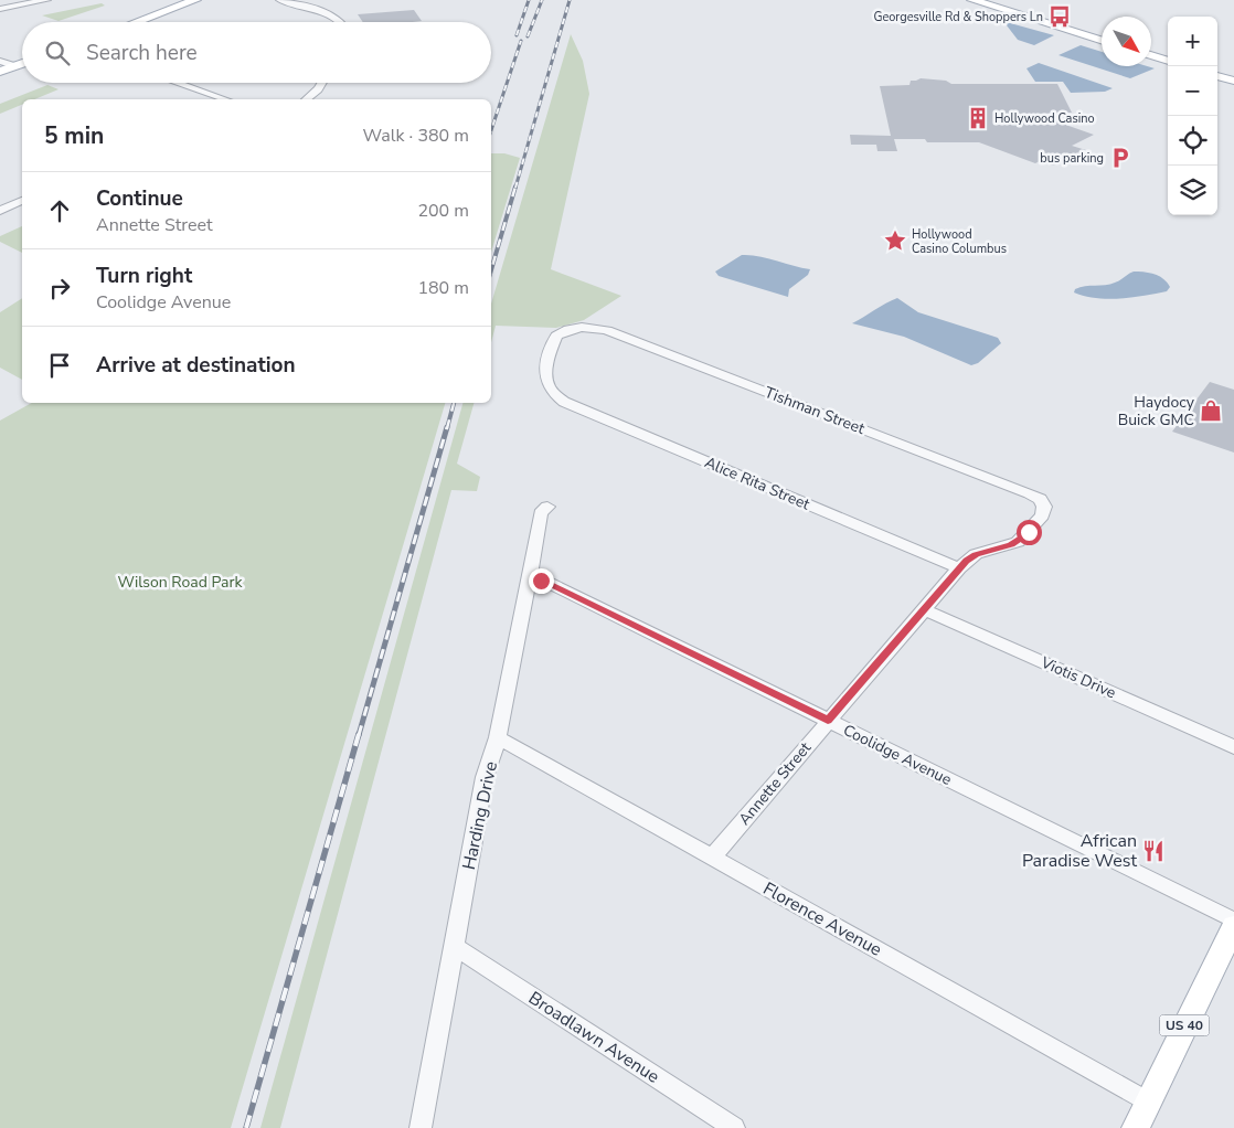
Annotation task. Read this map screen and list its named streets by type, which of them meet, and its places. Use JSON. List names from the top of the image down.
{
  "streets": {
    "main road": ["US 40"],
    "street": [
      "Tishman Street",
      "Alice Rita Street",
      "Viotis Drive",
      "Coolidge Avenue",
      "Annette Street",
      "Harding Drive",
      "Florence Avenue",
      "Broadlawn Avenue"
    ]
  },
  "crossings": [
    ["Tishman Street", "Alice Rita Street"],
    ["Tishman Street", "Annette Street"],
    ["Alice Rita Street", "Annette Street"],
    ["Viotis Drive", "Annette Street"],
    ["Coolidge Avenue", "Annette Street"],
    ["Coolidge Avenue", "Harding Drive"],
    ["Annette Street", "Florence Avenue"],
    ["Harding Drive", "Florence Avenue"],
    ["Harding Drive", "Broadlawn Avenue"],
    ["Florence Avenue", "US 40"]
  ],
  "parks": ["Wilson Road Park"],
  "places": {
    "bus stop": ["Georgesville Rd & Shoppers Ln"],
    "building": ["Hollywood Casino"],
    "parking": ["bus parking"],
    "place": ["Hollywood Casino Columbus"],
    "shop": ["Haydocy Buick GMC"],
    "restaurant": ["African Paradise West"]
  },
  "north": "bottom right",
  "page": {
    "map_buttons": ["+", "−"],
    "search": "Search here",
    "heading": ["5 min", "Walk · 380 m"],
    "list": [
      ["Continue", "Annette Street", "200 m"],
      ["Turn right", "Coolidge Avenue", "180 m"],
      "Arrive at destination"
    ]
  }
}
